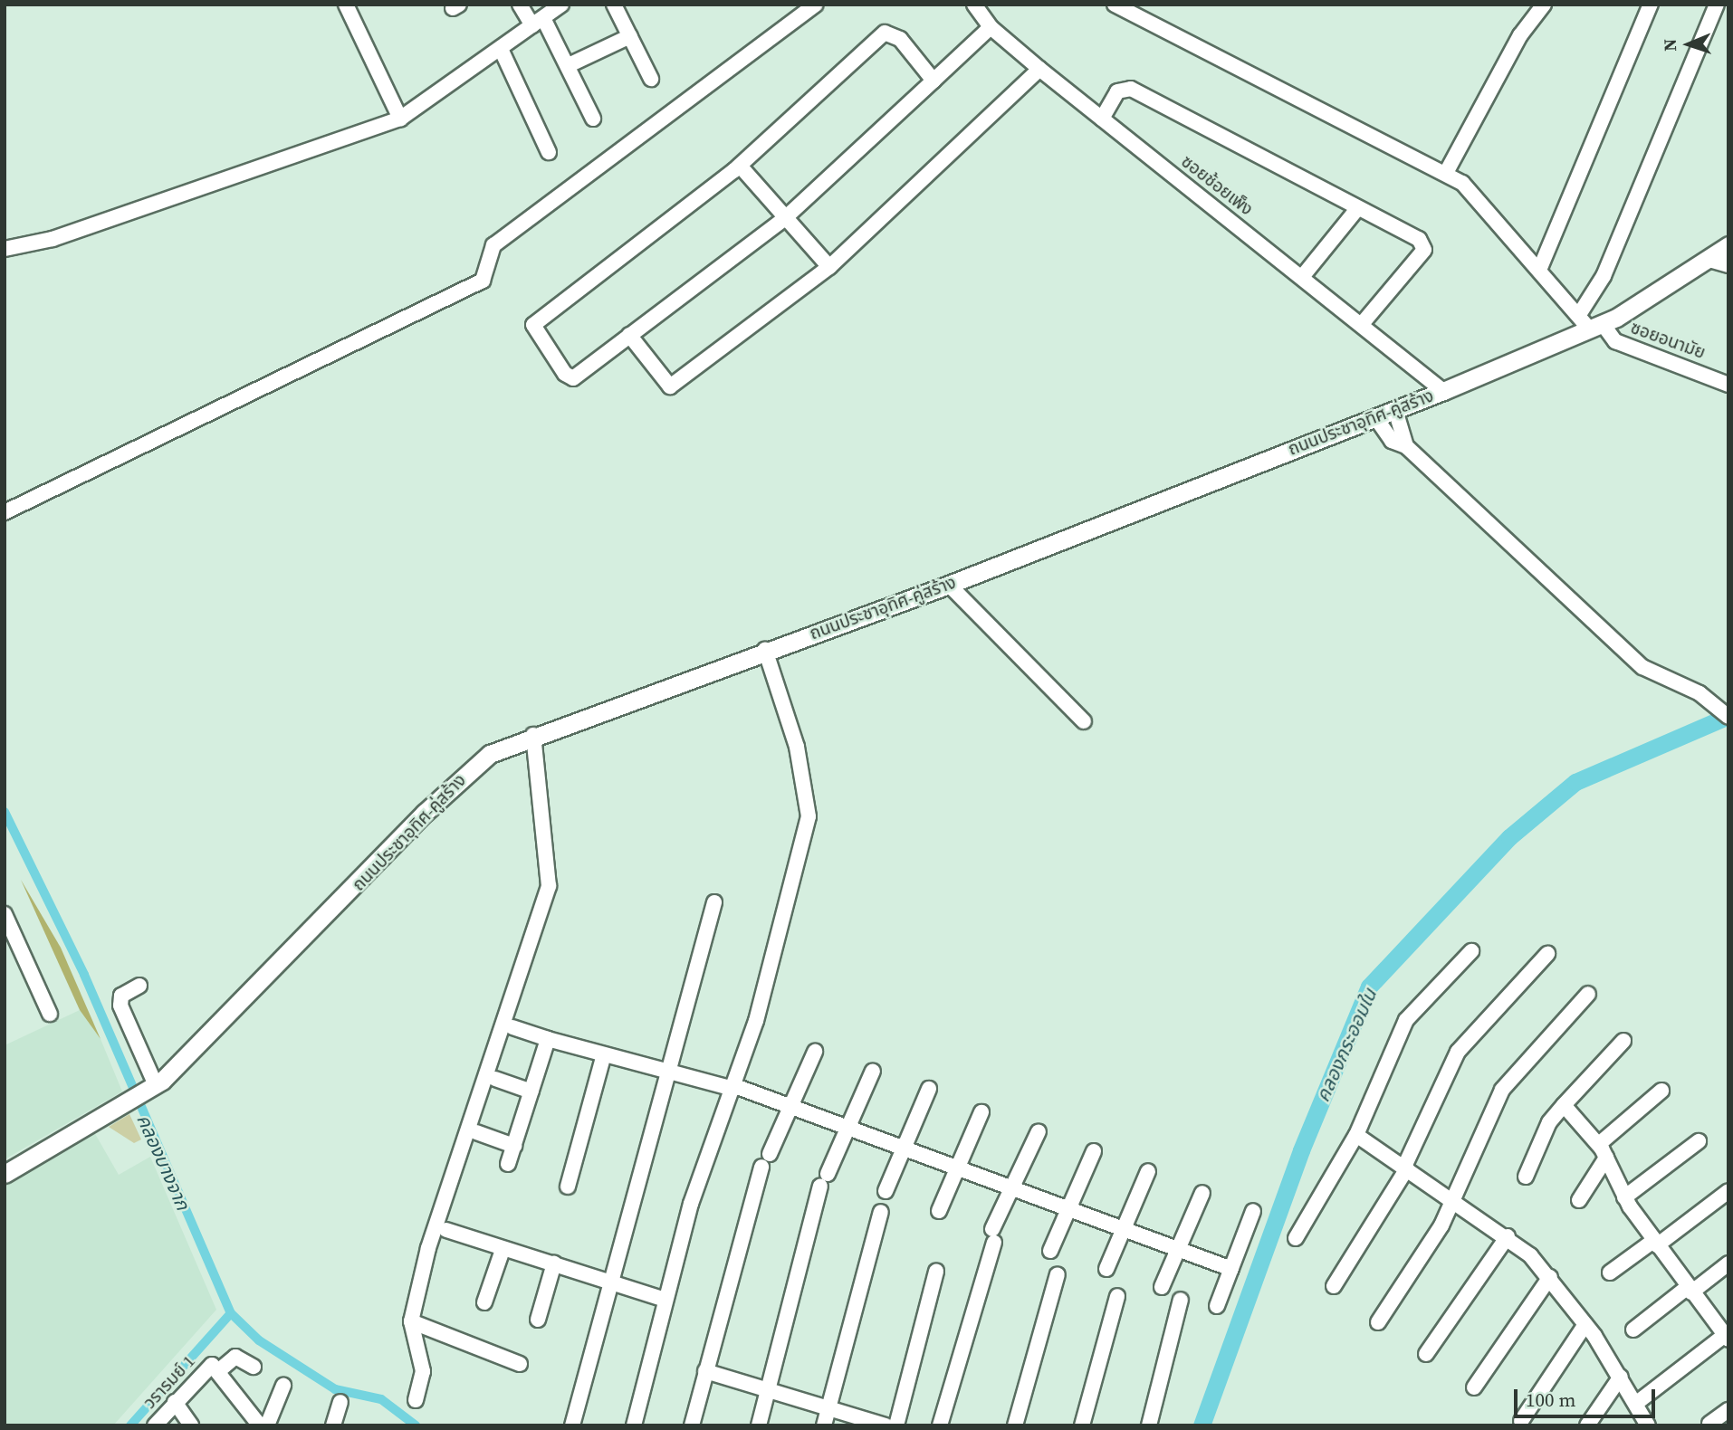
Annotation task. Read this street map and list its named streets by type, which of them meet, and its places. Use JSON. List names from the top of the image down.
{
  "streets": {
    "main road": ["ถนนประชาอุทิศ-คู่สร้าง"],
    "street": ["ซอยช้อยเพ็ง", "ซอยอนามัย", "วรารมย์ 1"]
  },
  "crossings": [
    ["ซอยช้อยเพ็ง", "ถนนประชาอุทิศ-คู่สร้าง"],
    ["ซอยอนามัย", "ถนนประชาอุทิศ-คู่สร้าง"]
  ],
  "water": ["คลองกระออมใน", "คลองบางจาก"],
  "scale_bar": "100 m",
  "north": "left"
}
